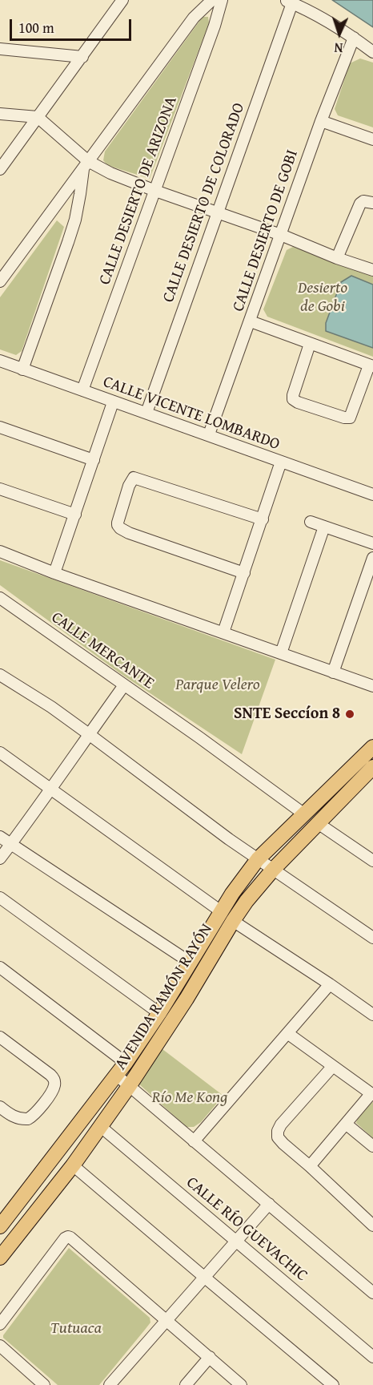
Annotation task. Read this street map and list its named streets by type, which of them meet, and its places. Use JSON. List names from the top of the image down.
{
  "streets": {
    "main road": ["AVENIDA RAMÓN RAYÓN"],
    "street": [
      "CALLE DESIERTO DE ARIZONA",
      "CALLE DESIERTO DE COLORADO",
      "CALLE DESIERTO DE GOBI",
      "CALLE VICENTE LOMBARDO",
      "CALLE MERCANTE",
      "CALLE RÍO GUEVACHIC"
    ]
  },
  "crossings": [
    ["CALLE DESIERTO DE ARIZONA", "CALLE VICENTE LOMBARDO"],
    ["CALLE DESIERTO DE COLORADO", "CALLE VICENTE LOMBARDO"],
    ["CALLE DESIERTO DE GOBI", "CALLE VICENTE LOMBARDO"],
    ["CALLE MERCANTE", "AVENIDA RAMÓN RAYÓN"],
    ["AVENIDA RAMÓN RAYÓN", "CALLE RÍO GUEVACHIC"]
  ],
  "parks": [
    "Desierto de Gobi",
    "Parque Velero",
    "Río Me Kong",
    "Tutuaca"
  ],
  "places": ["SNTE Seccíon 8"],
  "scale_bar": "100 m",
  "north": "bottom"
}
